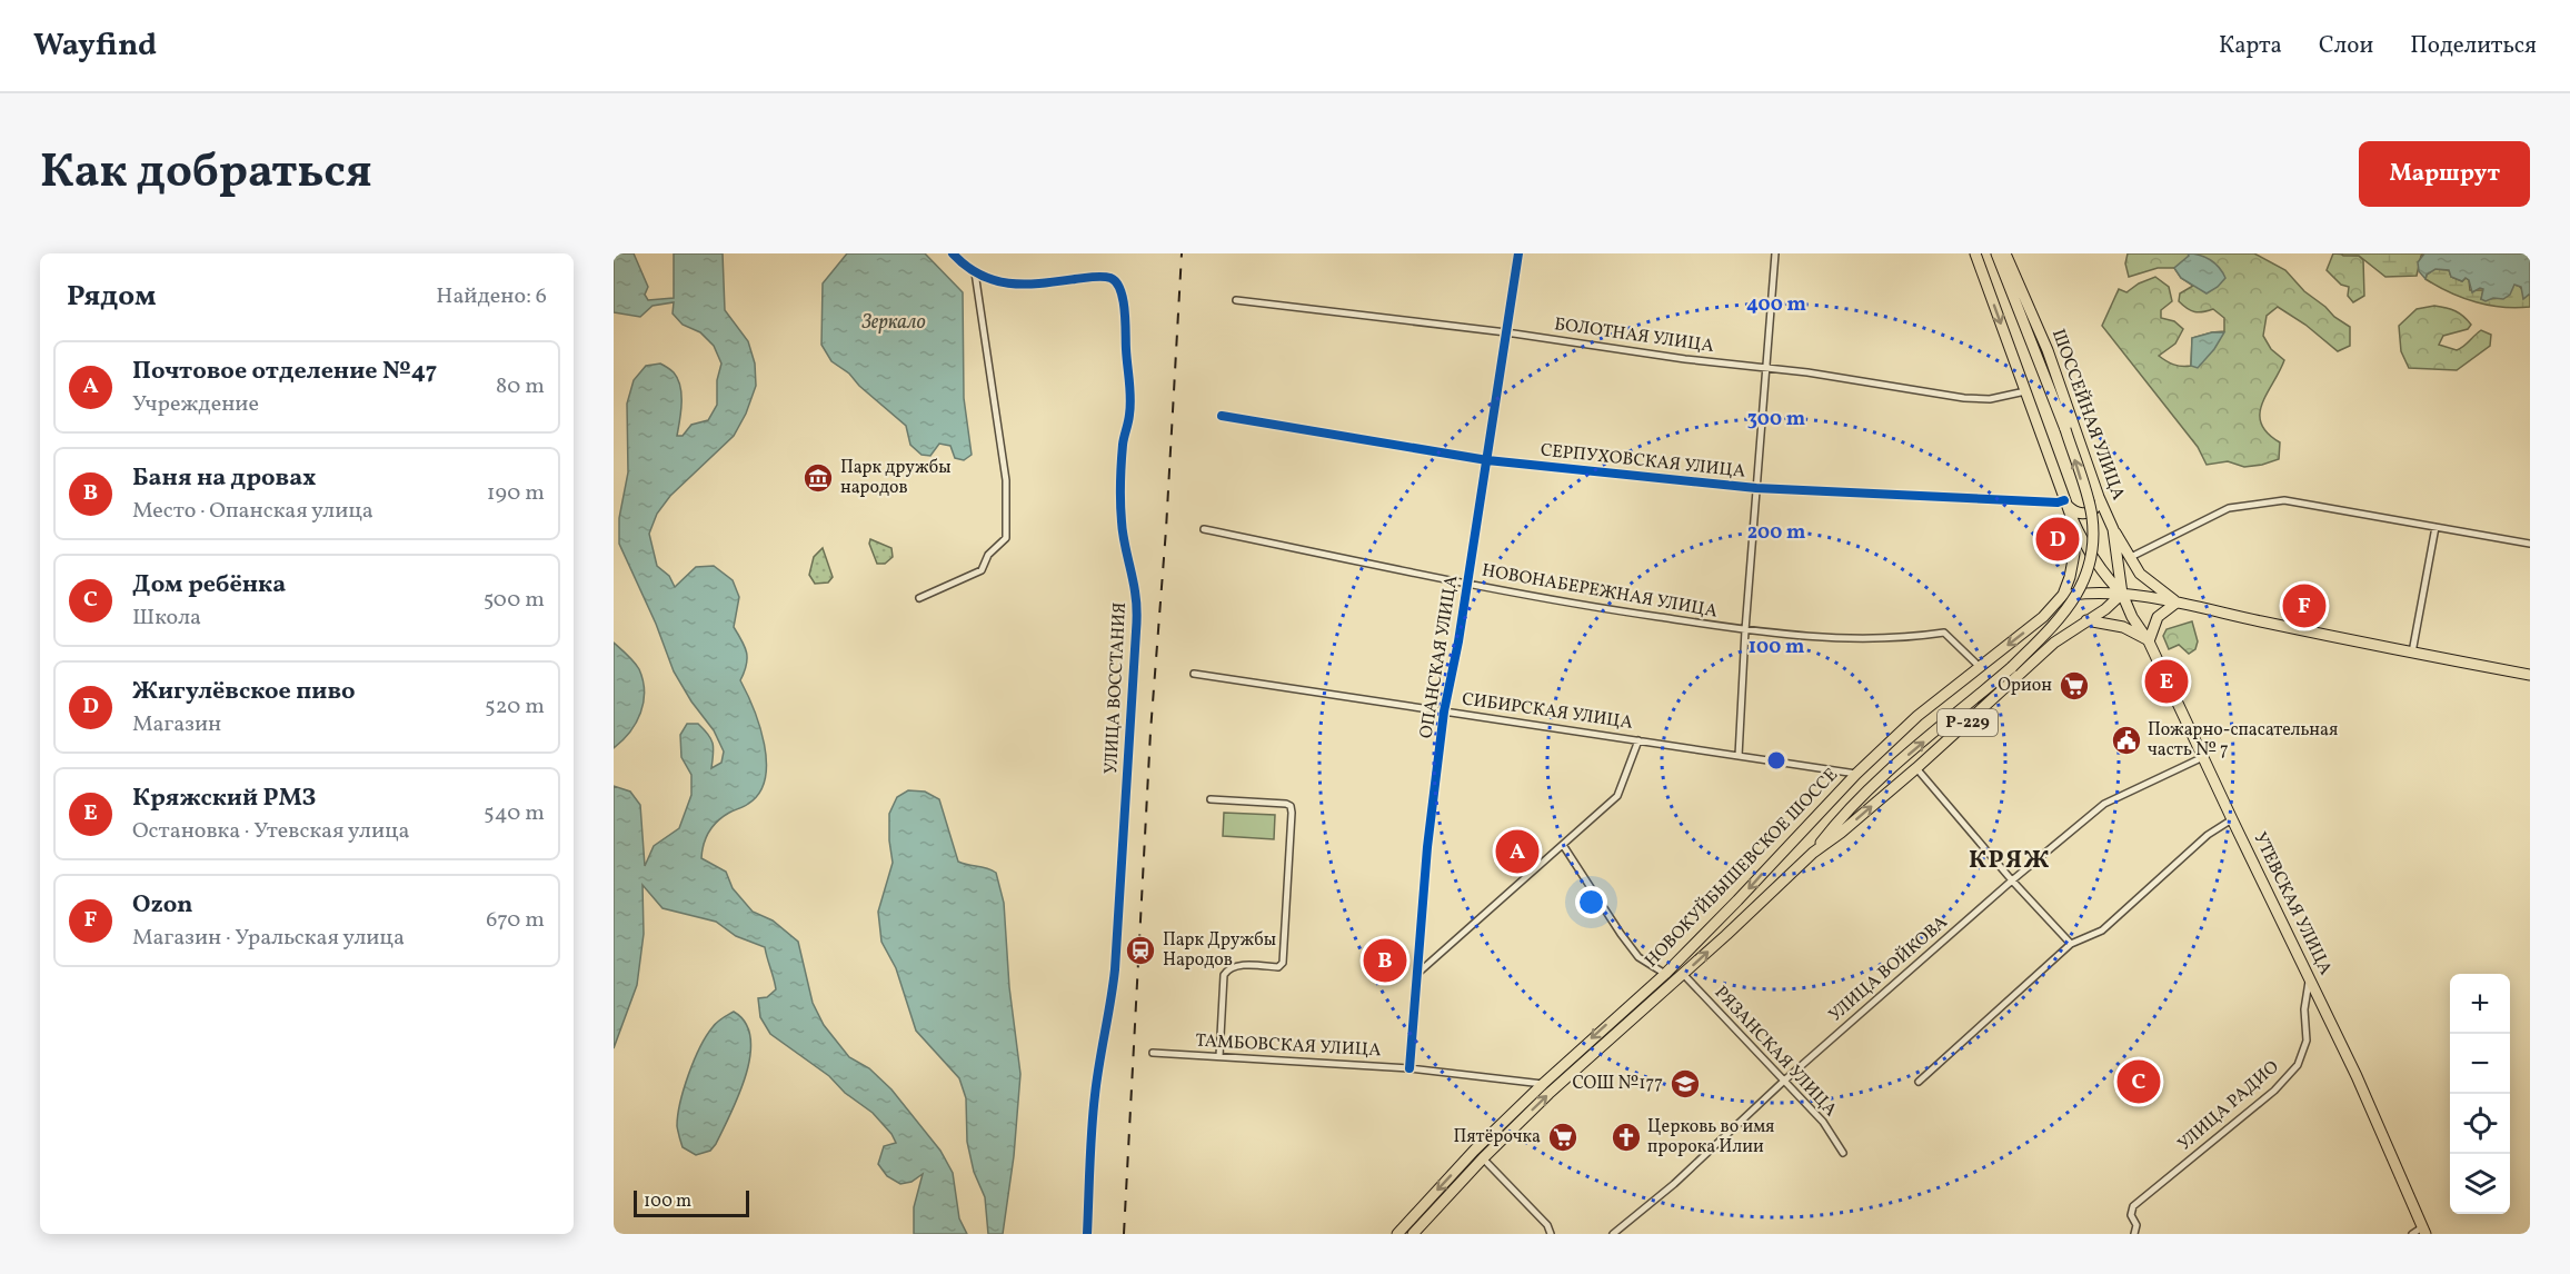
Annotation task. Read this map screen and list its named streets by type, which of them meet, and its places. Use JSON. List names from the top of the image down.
{
  "streets": {
    "main road": [
      "ШОССЕЙНАЯ УЛИЦА",
      "Р-229",
      "НОВОКУЙБЫШЕВСКОЕ ШОССЕ",
      "УТЕВСКАЯ УЛИЦА"
    ],
    "street": [
      "БОЛОТНАЯ УЛИЦА",
      "СЕРПУХОВСКАЯ УЛИЦА",
      "НОВОНАБЕРЕЖНАЯ УЛИЦА",
      "ОПАНСКАЯ УЛИЦА",
      "УЛИЦА ВОССТАНИЯ",
      "СИБИРСКАЯ УЛИЦА",
      "УЛИЦА ВОЙКОВА",
      "ТАМБОВСКАЯ УЛИЦА",
      "РЯЗАНСКАЯ УЛИЦА",
      "УЛИЦА РАДИО"
    ]
  },
  "crossings": [
    ["БОЛОТНАЯ УЛИЦА", "ОПАНСКАЯ УЛИЦА"],
    ["ШОССЕЙНАЯ УЛИЦА", "НОВОКУЙБЫШЕВСКОЕ ШОССЕ"],
    ["ШОССЕЙНАЯ УЛИЦА", "УТЕВСКАЯ УЛИЦА"],
    ["СЕРПУХОВСКАЯ УЛИЦА", "ОПАНСКАЯ УЛИЦА"],
    ["НОВОНАБЕРЕЖНАЯ УЛИЦА", "ОПАНСКАЯ УЛИЦА"],
    ["НОВОНАБЕРЕЖНАЯ УЛИЦА", "НОВОКУЙБЫШЕВСКОЕ ШОССЕ"],
    ["ОПАНСКАЯ УЛИЦА", "СИБИРСКАЯ УЛИЦА"],
    ["ОПАНСКАЯ УЛИЦА", "ТАМБОВСКАЯ УЛИЦА"],
    ["СИБИРСКАЯ УЛИЦА", "НОВОКУЙБЫШЕВСКОЕ ШОССЕ"],
    ["НОВОКУЙБЫШЕВСКОЕ ШОССЕ", "УТЕВСКАЯ УЛИЦА"],
    ["НОВОКУЙБЫШЕВСКОЕ ШОССЕ", "ТАМБОВСКАЯ УЛИЦА"],
    ["НОВОКУЙБЫШЕВСКОЕ ШОССЕ", "РЯЗАНСКАЯ УЛИЦА"],
    ["УТЕВСКАЯ УЛИЦА", "УЛИЦА ВОЙКОВА"],
    ["УТЕВСКАЯ УЛИЦА", "УЛИЦА РАДИО"],
    ["УЛИЦА ВОЙКОВА", "РЯЗАНСКАЯ УЛИЦА"]
  ],
  "districts": ["КРЯЖ"],
  "water": ["Зеркало"],
  "places": {
    "museum": ["Парк дружбы народов"],
    "supermarket": ["Орион", "Пятёрочка"],
    "public building": ["Пожарно-спасательная часть № 7"],
    "station": ["Парк Дружбы Народов"],
    "school or university": ["СОШ №177"],
    "church": ["Церковь во имя пророка Илии"]
  },
  "scale_bar": "100 m",
  "page": {
    "header": "Wayfind",
    "nav": ["Карта", "Слои", "Поделиться"],
    "title": "Как добраться",
    "buttons": "Маршрут",
    "heading": ["Рядом", "Найдено: 6"],
    "list": [
      {
        "mark": "A",
        "name": "Почтовое отделение №47",
        "note": "Учреждение",
        "value": "80 m"
      },
      {
        "mark": "B",
        "name": "Баня на дровах",
        "note": "Место · Опанская улица",
        "value": "190 m"
      },
      {
        "mark": "C",
        "name": "Дом ребёнка",
        "note": "Школа",
        "value": "500 m"
      },
      {
        "mark": "D",
        "name": "Жигулёвское пиво",
        "note": "Магазин",
        "value": "520 m"
      },
      {
        "mark": "E",
        "name": "Кряжский РМЗ",
        "note": "Остановка · Утевская улица",
        "value": "540 m"
      },
      {
        "mark": "F",
        "name": "Ozon",
        "note": "Магазин · Уральская улица",
        "value": "670 m"
      }
    ],
    "pins": [
      "D",
      "F",
      "E",
      "A",
      "B",
      "C"
    ],
    "map_buttons": ["+", "−"],
    "scale": "100 m"
  },
  "rings": [
    "400 m",
    "300 m",
    "200 m",
    "100 m"
  ]
}
